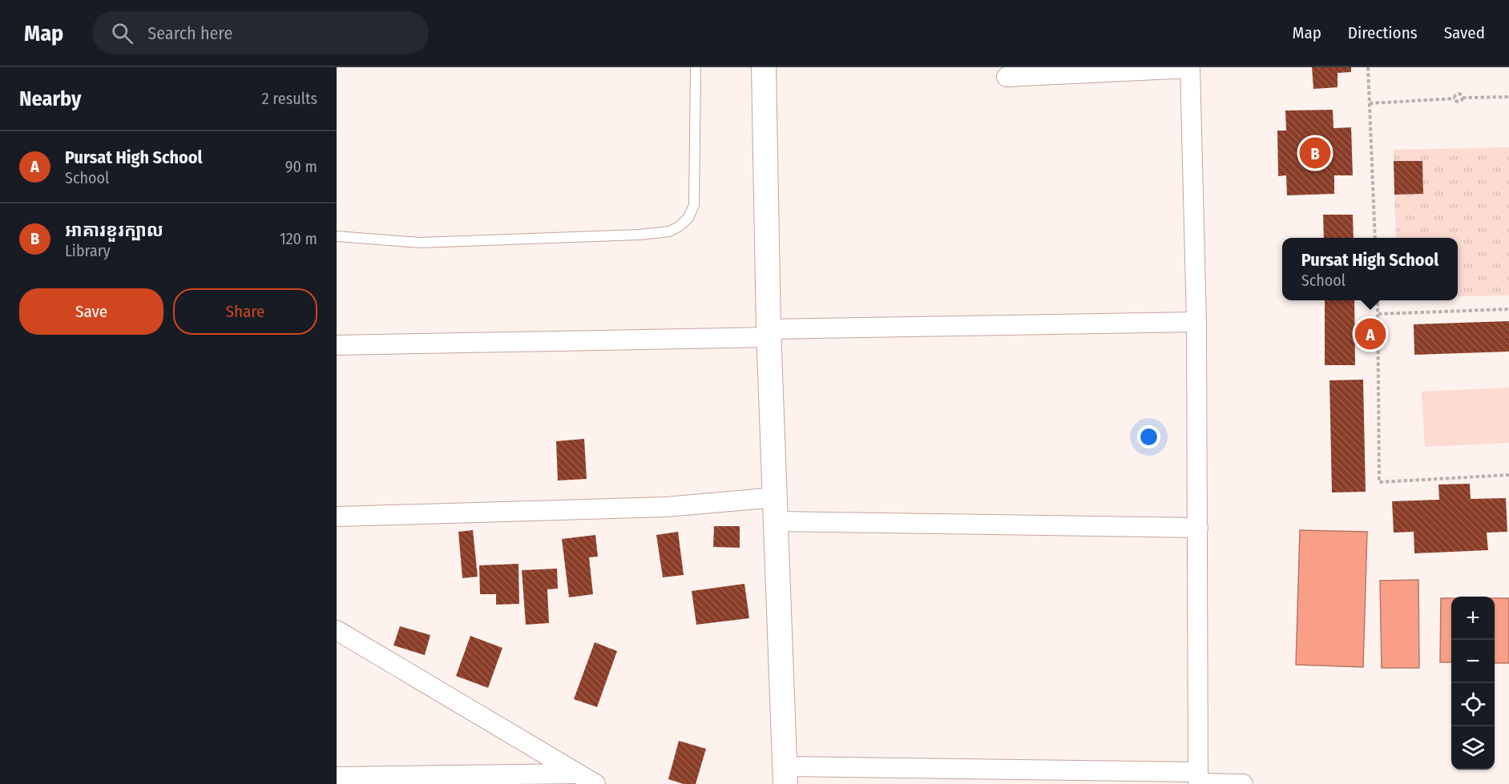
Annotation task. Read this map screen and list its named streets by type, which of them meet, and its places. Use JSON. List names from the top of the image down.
{
  "page": {
    "header": "Map",
    "search": "Search here",
    "nav": ["Map", "Directions", "Saved"],
    "heading": ["Nearby", "2 results"],
    "list": [
      {
        "mark": "A",
        "name": "Pursat High School",
        "note": "School",
        "value": "90 m"
      },
      {
        "mark": "B",
        "name": "អាគារខួរក្បាល",
        "note": "Library",
        "value": "120 m"
      }
    ],
    "pins": ["B", "A"],
    "popup": ["Pursat High School", "School"],
    "buttons": ["Save", "Share"],
    "map_buttons": ["+", "−"]
  }
}
